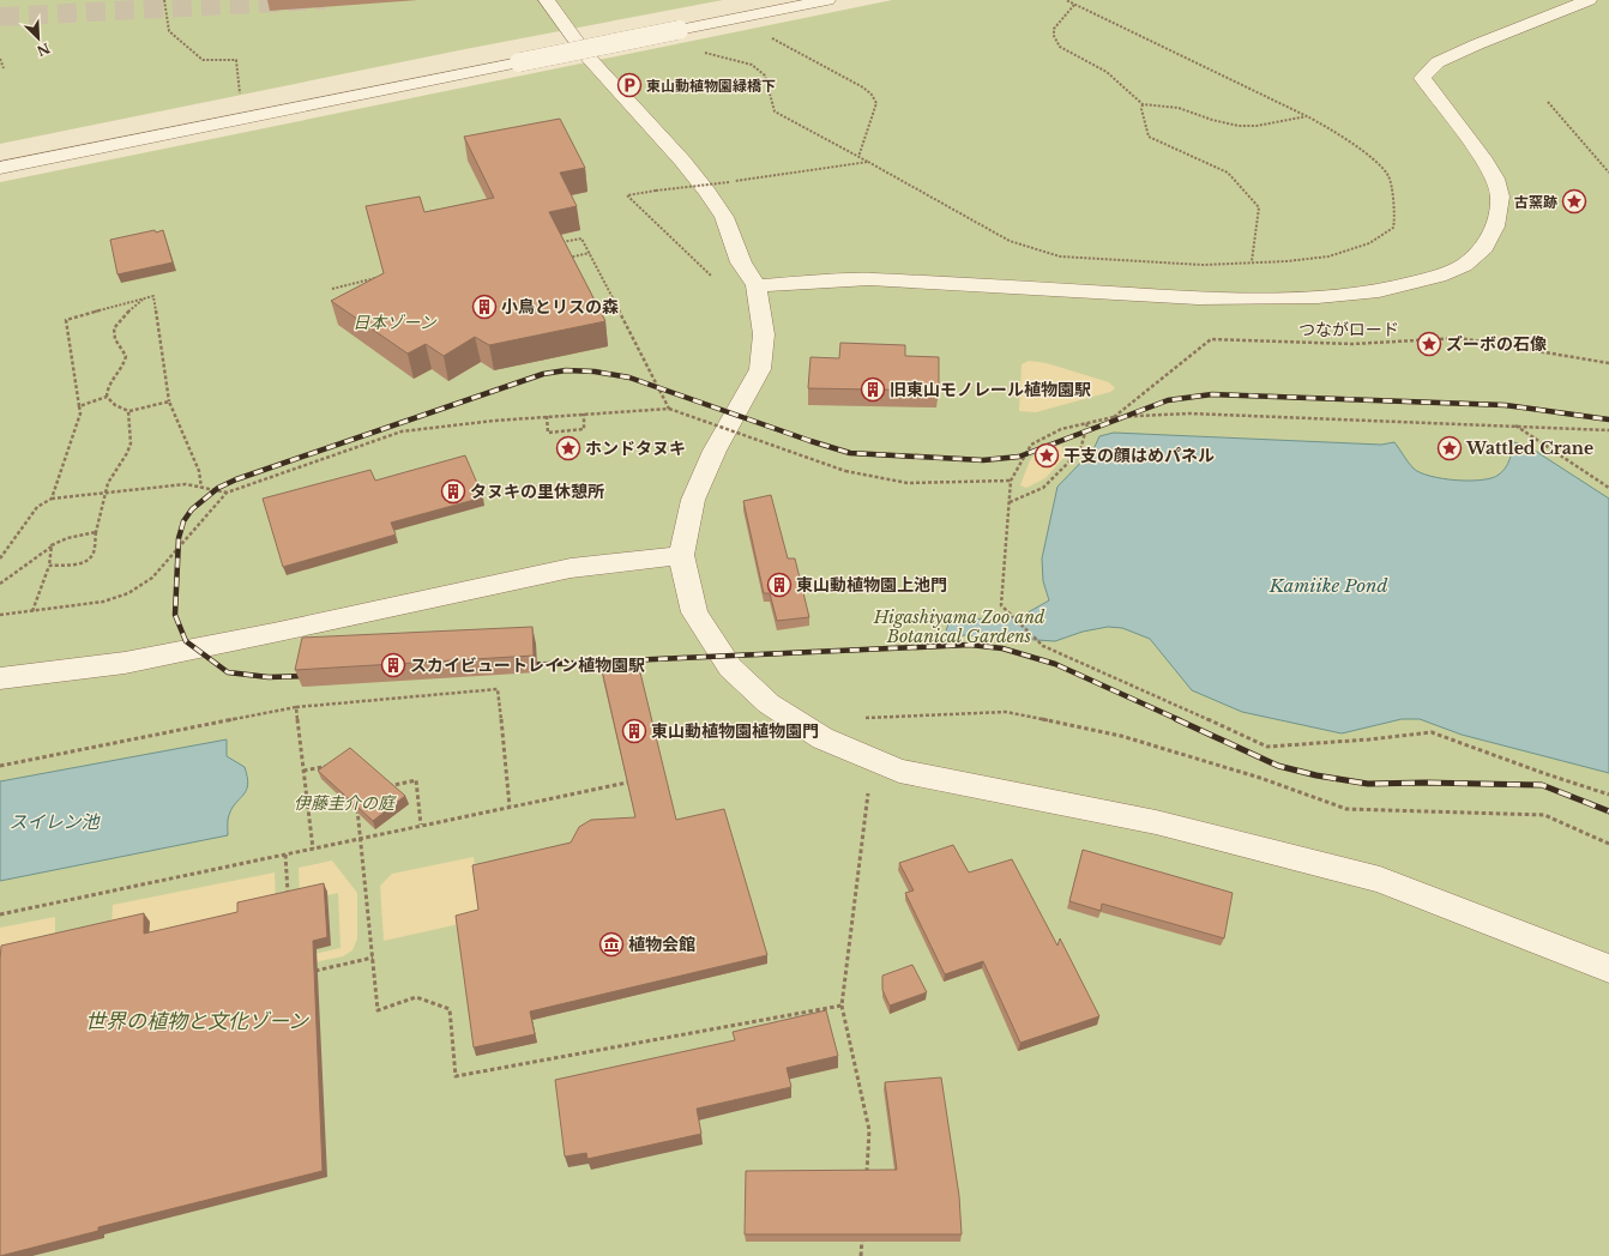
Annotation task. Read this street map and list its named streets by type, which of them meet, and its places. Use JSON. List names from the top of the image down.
{
  "streets": {
    "path": ["つながロード"]
  },
  "water": ["Kamiike Pond", "スイレン池"],
  "parks": [
    "日本ゾーン",
    "Higashiyama Zoo and Botanical Gardens",
    "伊藤圭介の庭",
    "世界の植物と文化ゾーン"
  ],
  "places": {
    "parking": ["東山動植物園緑橋下"],
    "place": [
      "古窯跡",
      "ズーボの石像",
      "ホンドタヌキ",
      "Wattled Crane",
      "干支の顔はめパネル"
    ],
    "building": [
      "小鳥とリスの森",
      "旧東山モノレール植物園駅",
      "タヌキの里休憩所",
      "東山動植物園上池門",
      "スカイビュートレイン植物園駅",
      "東山動植物園植物園門"
    ],
    "museum": ["植物会館"]
  },
  "north": "bottom right"
}
